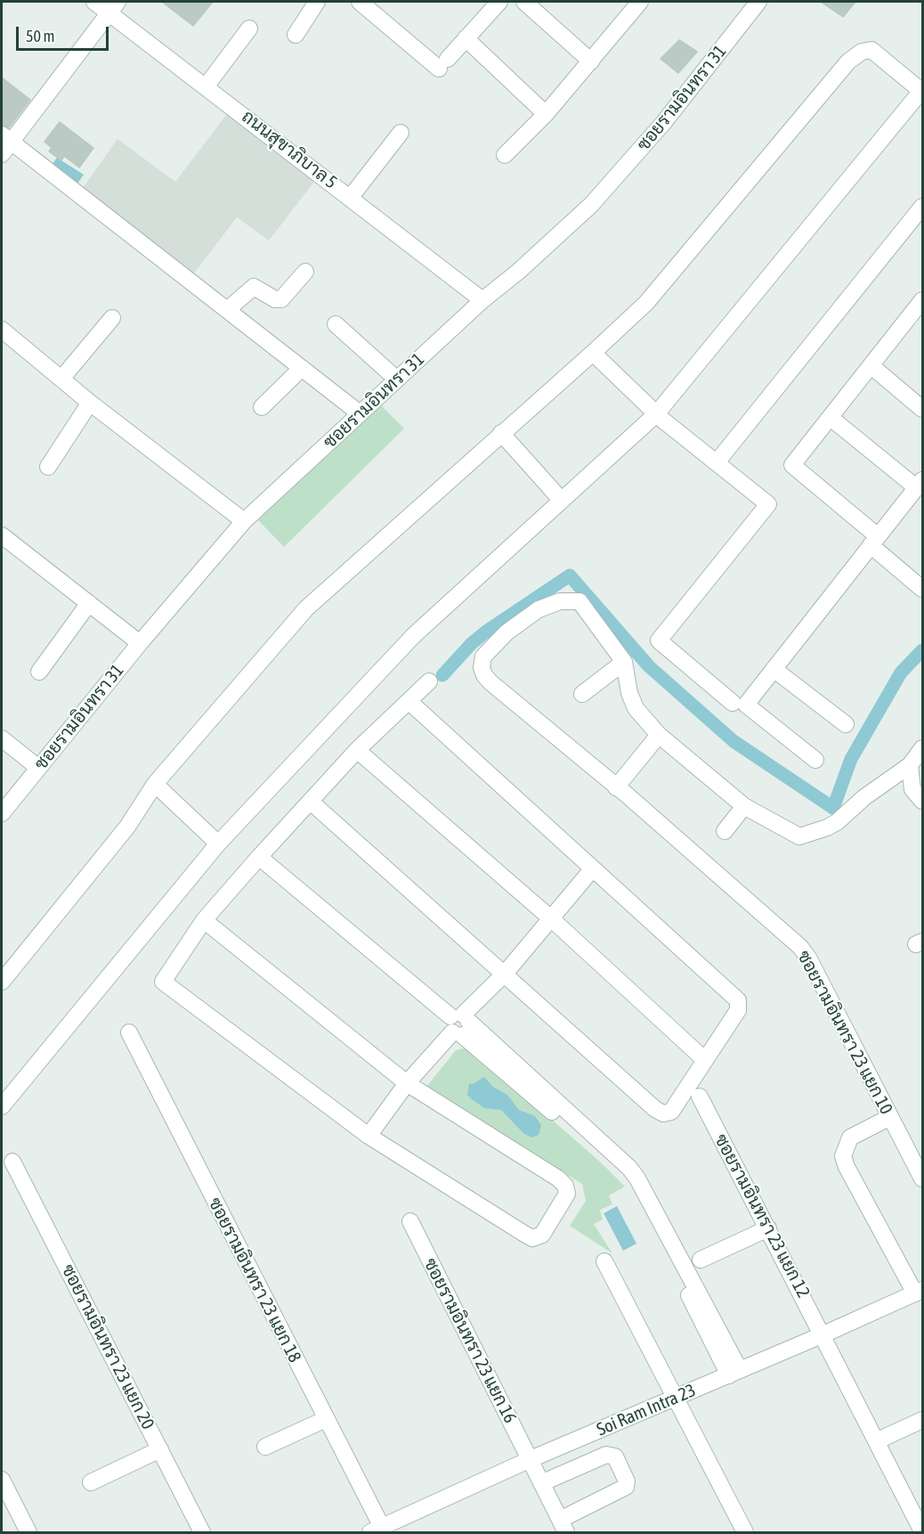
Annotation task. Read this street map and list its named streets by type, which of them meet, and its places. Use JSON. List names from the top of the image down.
{
  "streets": {
    "street": [
      "ซอยรามอินทรา 31",
      "ถนนสุขาภิบาล 5",
      "ซอยรามอินทรา 23 แยก 10",
      "ซอยรามอินทรา 23 แยก 12",
      "ซอยรามอินทรา 23 แยก 18",
      "ซอยรามอินทรา 23 แยก 16",
      "ซอยรามอินทรา 23 แยก 20",
      "Soi Ram Intra 23"
    ]
  },
  "crossings": [
    ["ซอยรามอินทรา 31", "ถนนสุขาภิบาล 5"],
    ["ซอยรามอินทรา 23 แยก 12", "Soi Ram Intra 23"],
    ["ซอยรามอินทรา 23 แยก 18", "Soi Ram Intra 23"],
    ["ซอยรามอินทรา 23 แยก 16", "Soi Ram Intra 23"]
  ],
  "scale_bar": "50 m"
}
